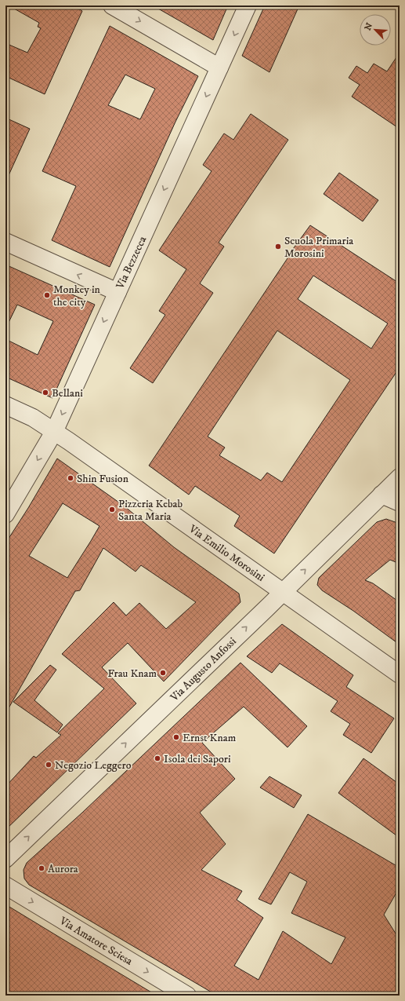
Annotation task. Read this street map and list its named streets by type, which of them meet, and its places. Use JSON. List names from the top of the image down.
{
  "streets": {
    "street": [
      "Via Bezzecca",
      "Via Emilio Morosini",
      "Via Augusto Anfossi",
      "Via Amatore Sciesa"
    ]
  },
  "crossings": [
    ["Via Bezzecca", "Via Emilio Morosini"],
    ["Via Emilio Morosini", "Via Augusto Anfossi"]
  ],
  "one_way": ["Via Bezzecca", "Via Augusto Anfossi", "Via Amatore Sciesa"],
  "places": [
    "Scuola Primaria Morosini",
    "Monkey in the city",
    "Bellani",
    "Shin Fusion",
    "Pizzeria Kebab Santa Maria",
    "Frau Knam",
    "Ernst Knam",
    "Isola dei Sapori",
    "Negozio Leggero",
    "Aurora"
  ],
  "north": "top left"
}
